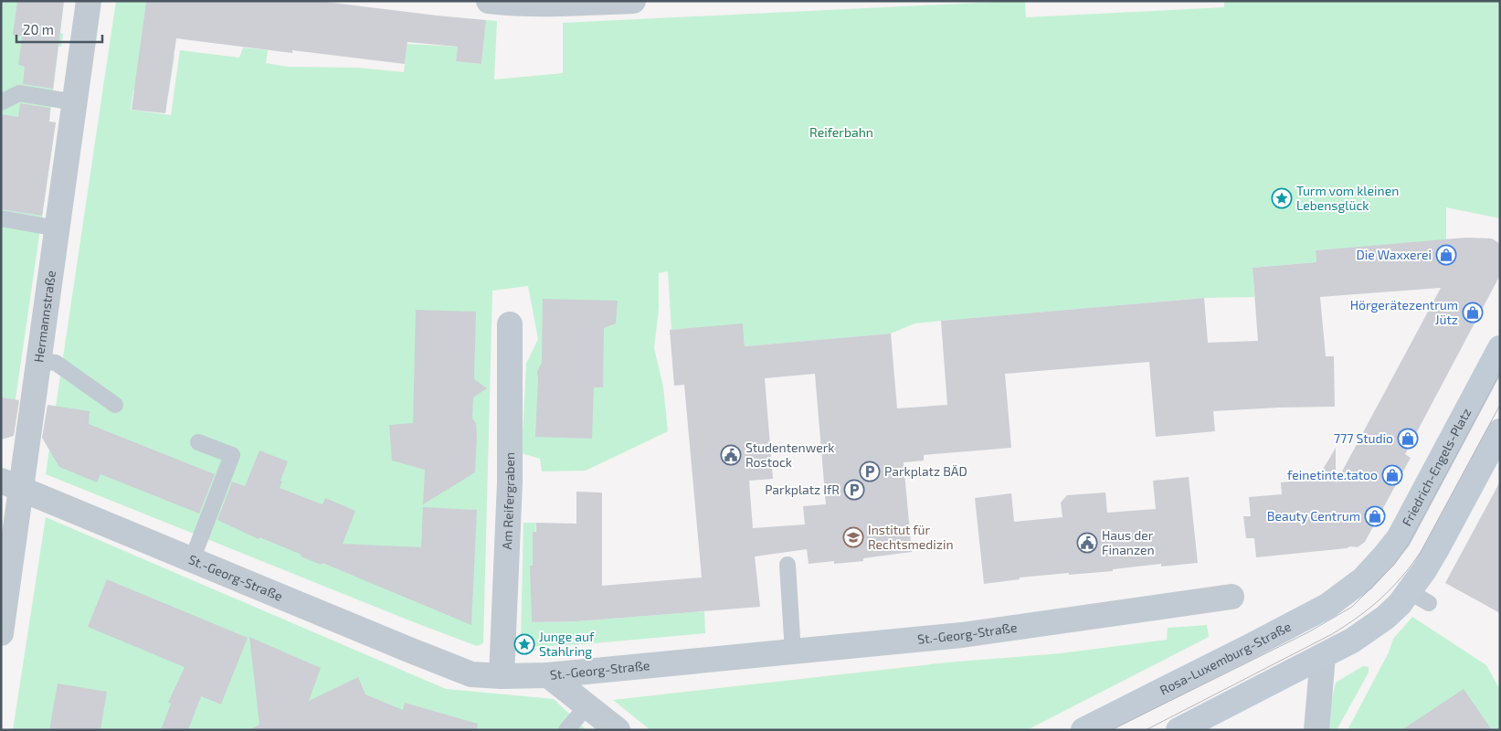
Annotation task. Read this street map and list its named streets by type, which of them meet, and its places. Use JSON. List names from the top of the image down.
{
  "streets": {
    "street": [
      "Hermannstraße",
      "Friedrich-Engels-Platz",
      "Am Reifergraben",
      "St.-Georg-Straße",
      "Rosa-Luxemburg-Straße"
    ]
  },
  "crossings": [
    ["Hermannstraße", "St.-Georg-Straße"],
    ["Friedrich-Engels-Platz", "Rosa-Luxemburg-Straße"],
    ["Am Reifergraben", "St.-Georg-Straße"]
  ],
  "parks": ["Reiferbahn"],
  "places": {
    "place": ["Turm vom kleinen Lebensglück", "Junge auf Stahlring"],
    "shop": [
      "Die Waxxerei",
      "Hörgerätezentrum Jütz",
      "777 Studio",
      "feinetinte.tatoo",
      "Beauty Centrum"
    ],
    "public building": ["Studentenwerk Rostock", "Haus der Finanzen"],
    "parking": ["Parkplatz BÄD", "Parkplatz IfR"],
    "school or university": ["Institut für Rechtsmedizin"]
  },
  "scale_bar": "20 m"
}
